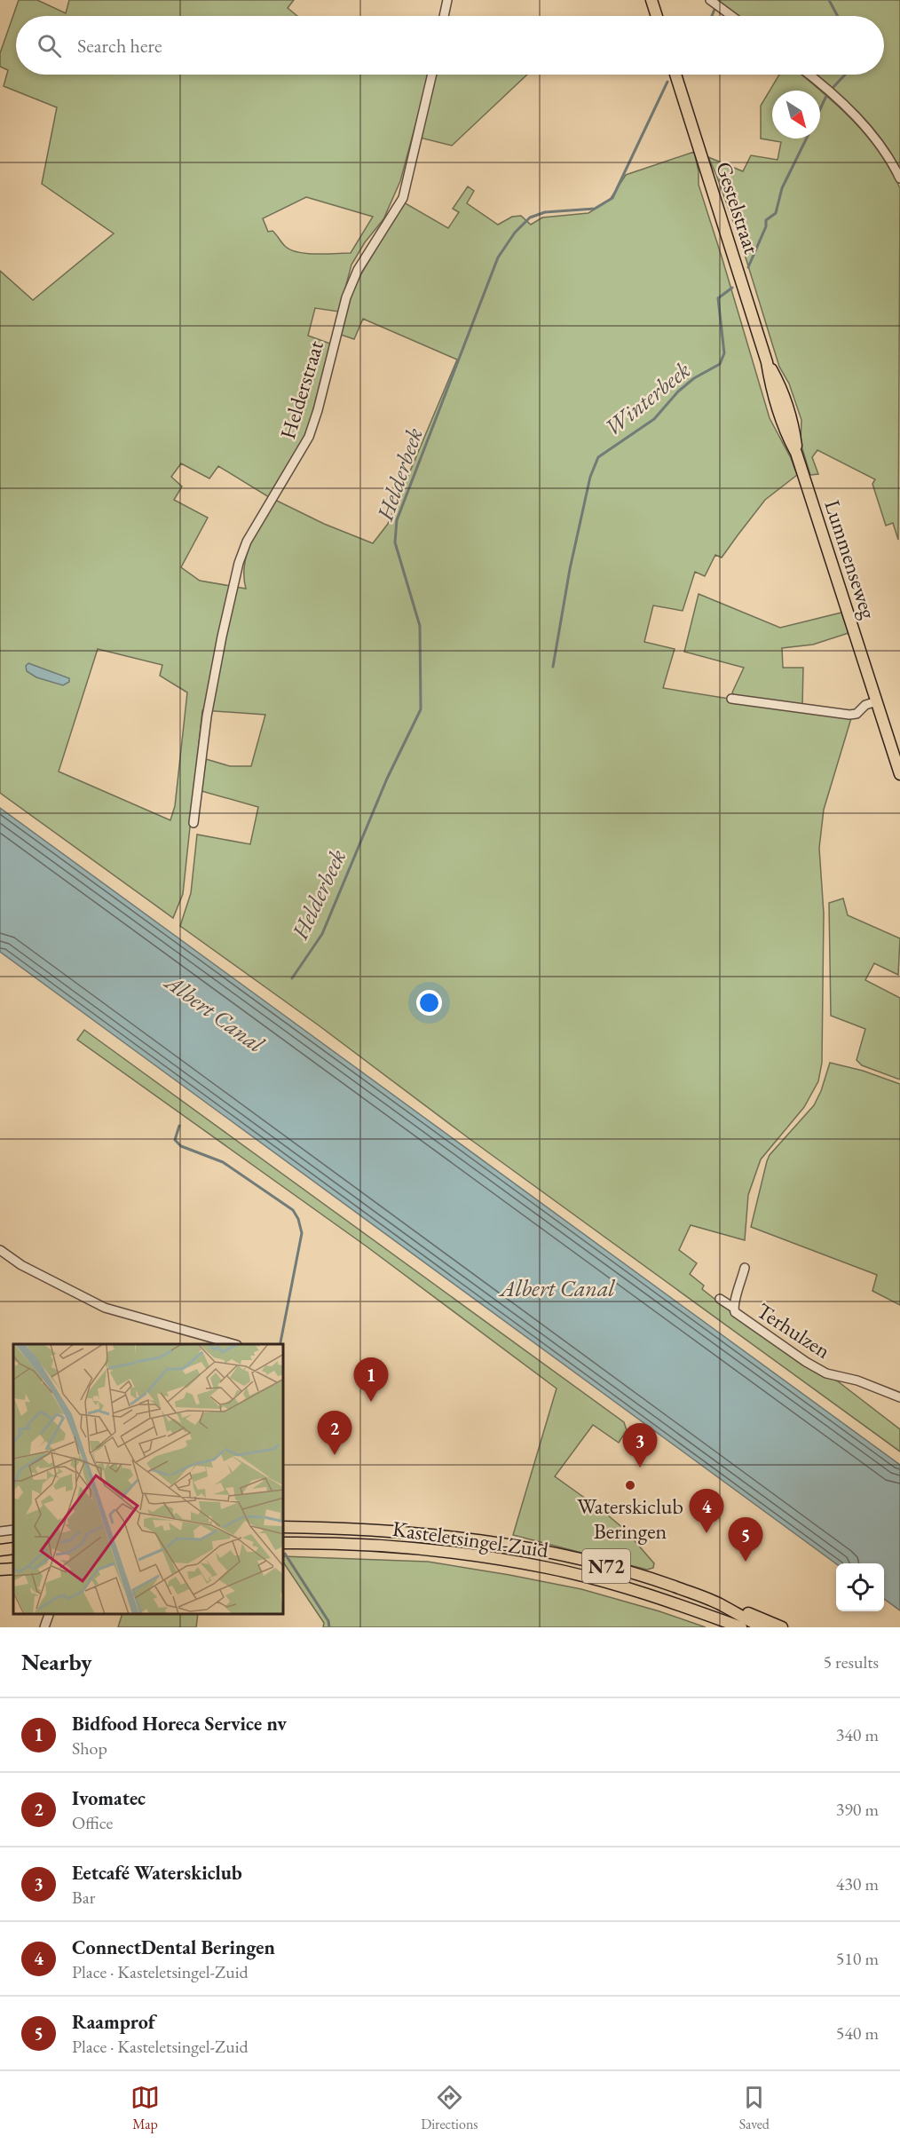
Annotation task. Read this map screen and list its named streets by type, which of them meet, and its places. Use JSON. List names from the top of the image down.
{
  "streets": {
    "main road": [
      "Gestelstraat",
      "Lummenseweg",
      "Kasteletsingel-Zuid",
      "N72"
    ],
    "street": ["Helderstraat", "Terhulzen"]
  },
  "crossings": [
    ["Gestelstraat", "Lummenseweg"]
  ],
  "water": ["Winterbeek", "Helderbeek", "Albert Canal"],
  "places": ["Waterskiclub Beringen"],
  "north": "bottom right",
  "page": {
    "search": "Search here",
    "pins": [
      "1",
      "2",
      "3",
      "4",
      "5"
    ],
    "heading": ["Nearby", "5 results"],
    "list": [
      {
        "mark": "1",
        "name": "Bidfood Horeca Service nv",
        "note": "Shop",
        "value": "340 m"
      },
      {
        "mark": "2",
        "name": "Ivomatec",
        "note": "Office",
        "value": "390 m"
      },
      {
        "mark": "3",
        "name": "Eetcafé Waterskiclub",
        "note": "Bar",
        "value": "430 m"
      },
      {
        "mark": "4",
        "name": "ConnectDental Beringen",
        "note": "Place · Kasteletsingel-Zuid",
        "value": "510 m"
      },
      {
        "mark": "5",
        "name": "Raamprof",
        "note": "Place · Kasteletsingel-Zuid",
        "value": "540 m"
      }
    ],
    "nav": ["Map", "Directions", "Saved"]
  }
}
